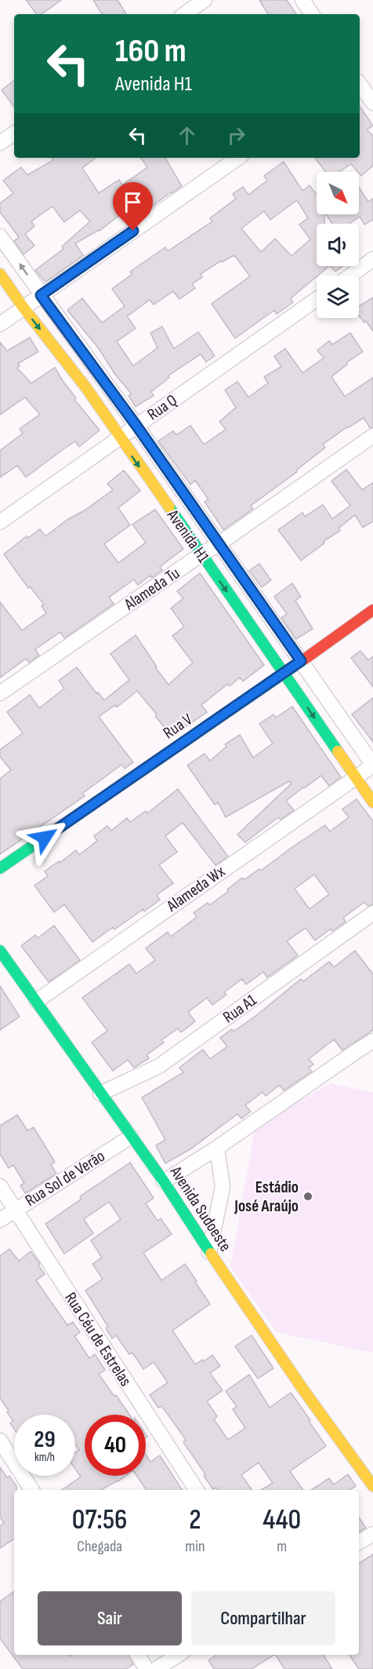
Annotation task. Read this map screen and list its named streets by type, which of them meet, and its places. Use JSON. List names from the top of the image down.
{
  "streets": {
    "street": [
      "Rua Q",
      "Avenida H1",
      "Alameda Tu",
      "Rua V",
      "Alameda Wx",
      "Rua A1",
      "Rua Sol de Verão",
      "Avenida Sudoeste",
      "Rua Céu de Estrelas"
    ]
  },
  "crossings": [
    ["Rua Q", "Avenida H1"],
    ["Avenida H1", "Alameda Tu"],
    ["Avenida H1", "Rua V"],
    ["Avenida H1", "Alameda Wx"],
    ["Alameda Wx", "Avenida Sudoeste"],
    ["Rua A1", "Avenida Sudoeste"],
    ["Rua Sol de Verão", "Avenida Sudoeste"],
    ["Rua Sol de Verão", "Rua Céu de Estrelas"]
  ],
  "places": ["Estádio José Araújo"],
  "north": "bottom right",
  "page": {
    "turn": ["160 m", "Avenida H1"],
    "speed": "29 km/h",
    "limit": "40",
    "eta": [
      "07:56",
      "Chegada",
      "2",
      "min",
      "440",
      "m"
    ],
    "buttons": ["Sair", "Compartilhar"]
  }
}
